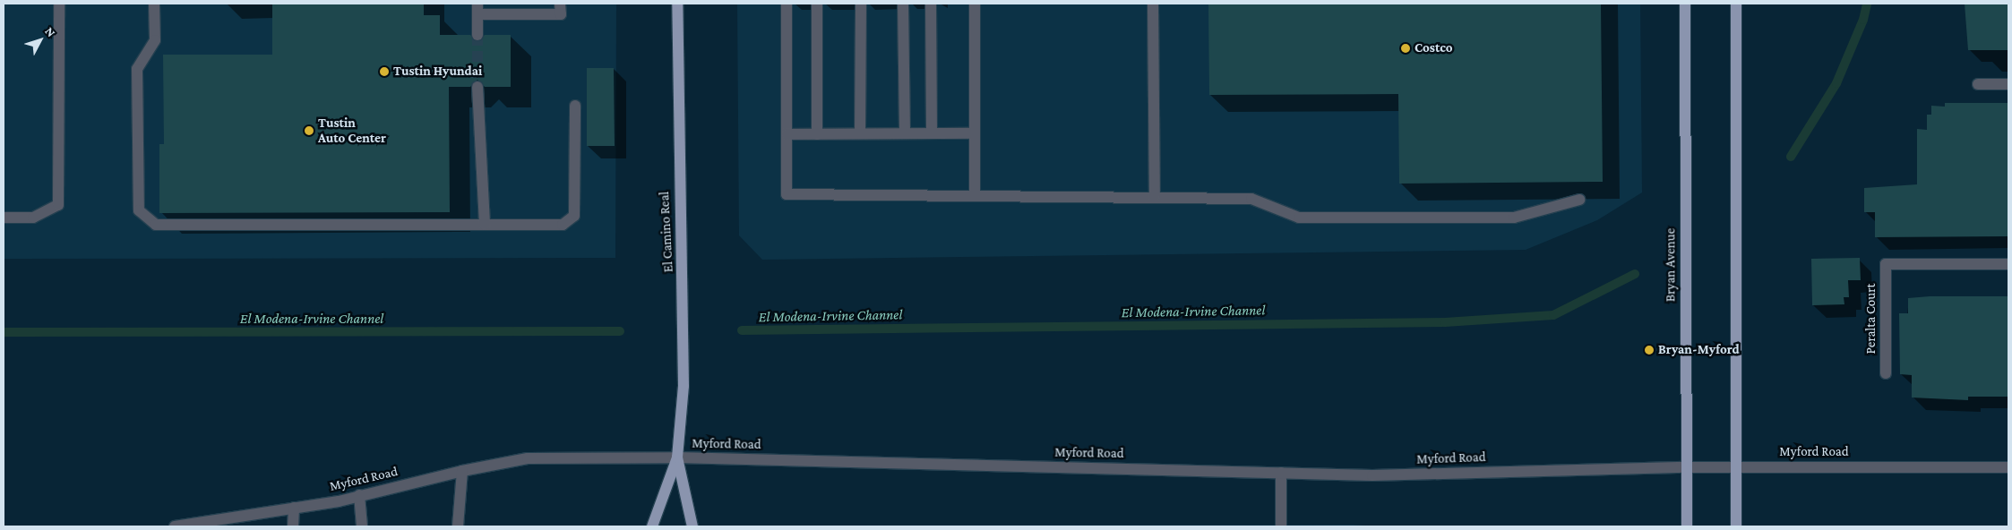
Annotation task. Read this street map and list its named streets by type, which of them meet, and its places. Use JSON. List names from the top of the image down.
{
  "streets": {
    "main road": ["El Camino Real", "Bryan Avenue"],
    "street": ["Peralta Court", "Myford Road"]
  },
  "crossings": [
    ["El Camino Real", "Myford Road"],
    ["Bryan Avenue", "Myford Road"]
  ],
  "water": ["El Modena-Irvine Channel"],
  "places": [
    "Costco",
    "Tustin Hyundai",
    "Tustin Auto Center",
    "Bryan-Myford"
  ],
  "north": "top right"
}
